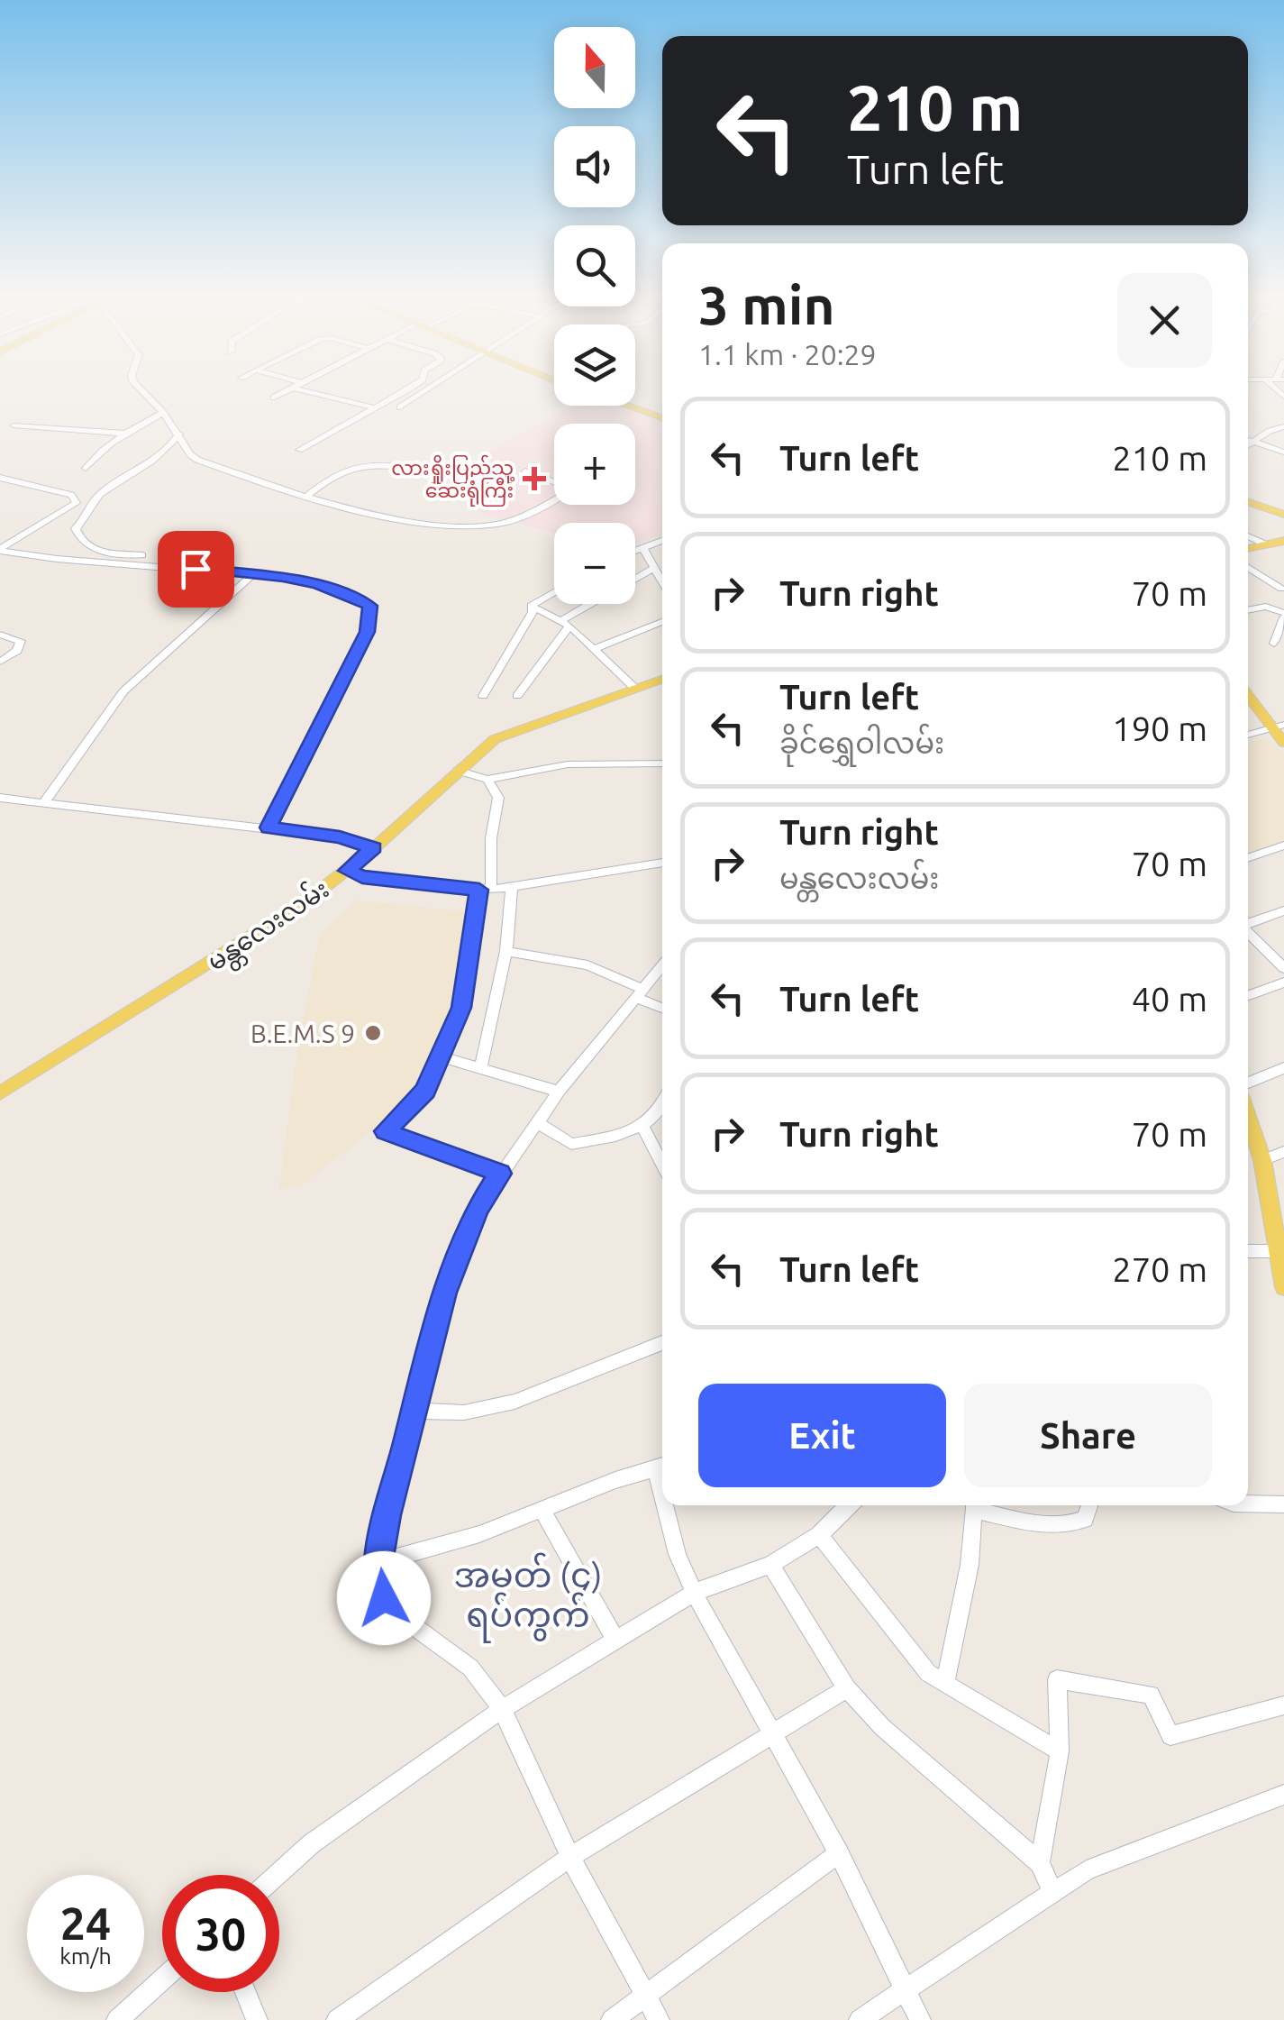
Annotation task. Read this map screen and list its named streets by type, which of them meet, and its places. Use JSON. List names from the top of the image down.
{
  "streets": {
    "main road": ["မန္တလေးလမ်း"]
  },
  "districts": ["အမှတ် (၄) ရပ်ကွက်"],
  "places": {
    "health": ["လားရှိုးပြည်သူ့ ဆေးရုံကြီး"],
    "other": ["B.E.M.S 9"]
  },
  "north": "top",
  "page": {
    "map_buttons": ["+", "−"],
    "turn": ["210 m", "Turn left"],
    "heading": ["3 min", "1.1 km · 20:29"],
    "list": [
      {
        "name": "Turn left",
        "value": "210 m"
      },
      {
        "name": "Turn right",
        "value": "70 m"
      },
      {
        "name": "Turn left",
        "note": "ခိုင်ရွှေဝါလမ်း",
        "value": "190 m"
      },
      {
        "name": "Turn right",
        "note": "မန္တလေးလမ်း",
        "value": "70 m"
      },
      {
        "name": "Turn left",
        "value": "40 m"
      },
      {
        "name": "Turn right",
        "value": "70 m"
      },
      {
        "name": "Turn left",
        "value": "270 m"
      }
    ],
    "buttons": ["Exit", "Share"],
    "speed": "24 km/h",
    "limit": "30"
  }
}
